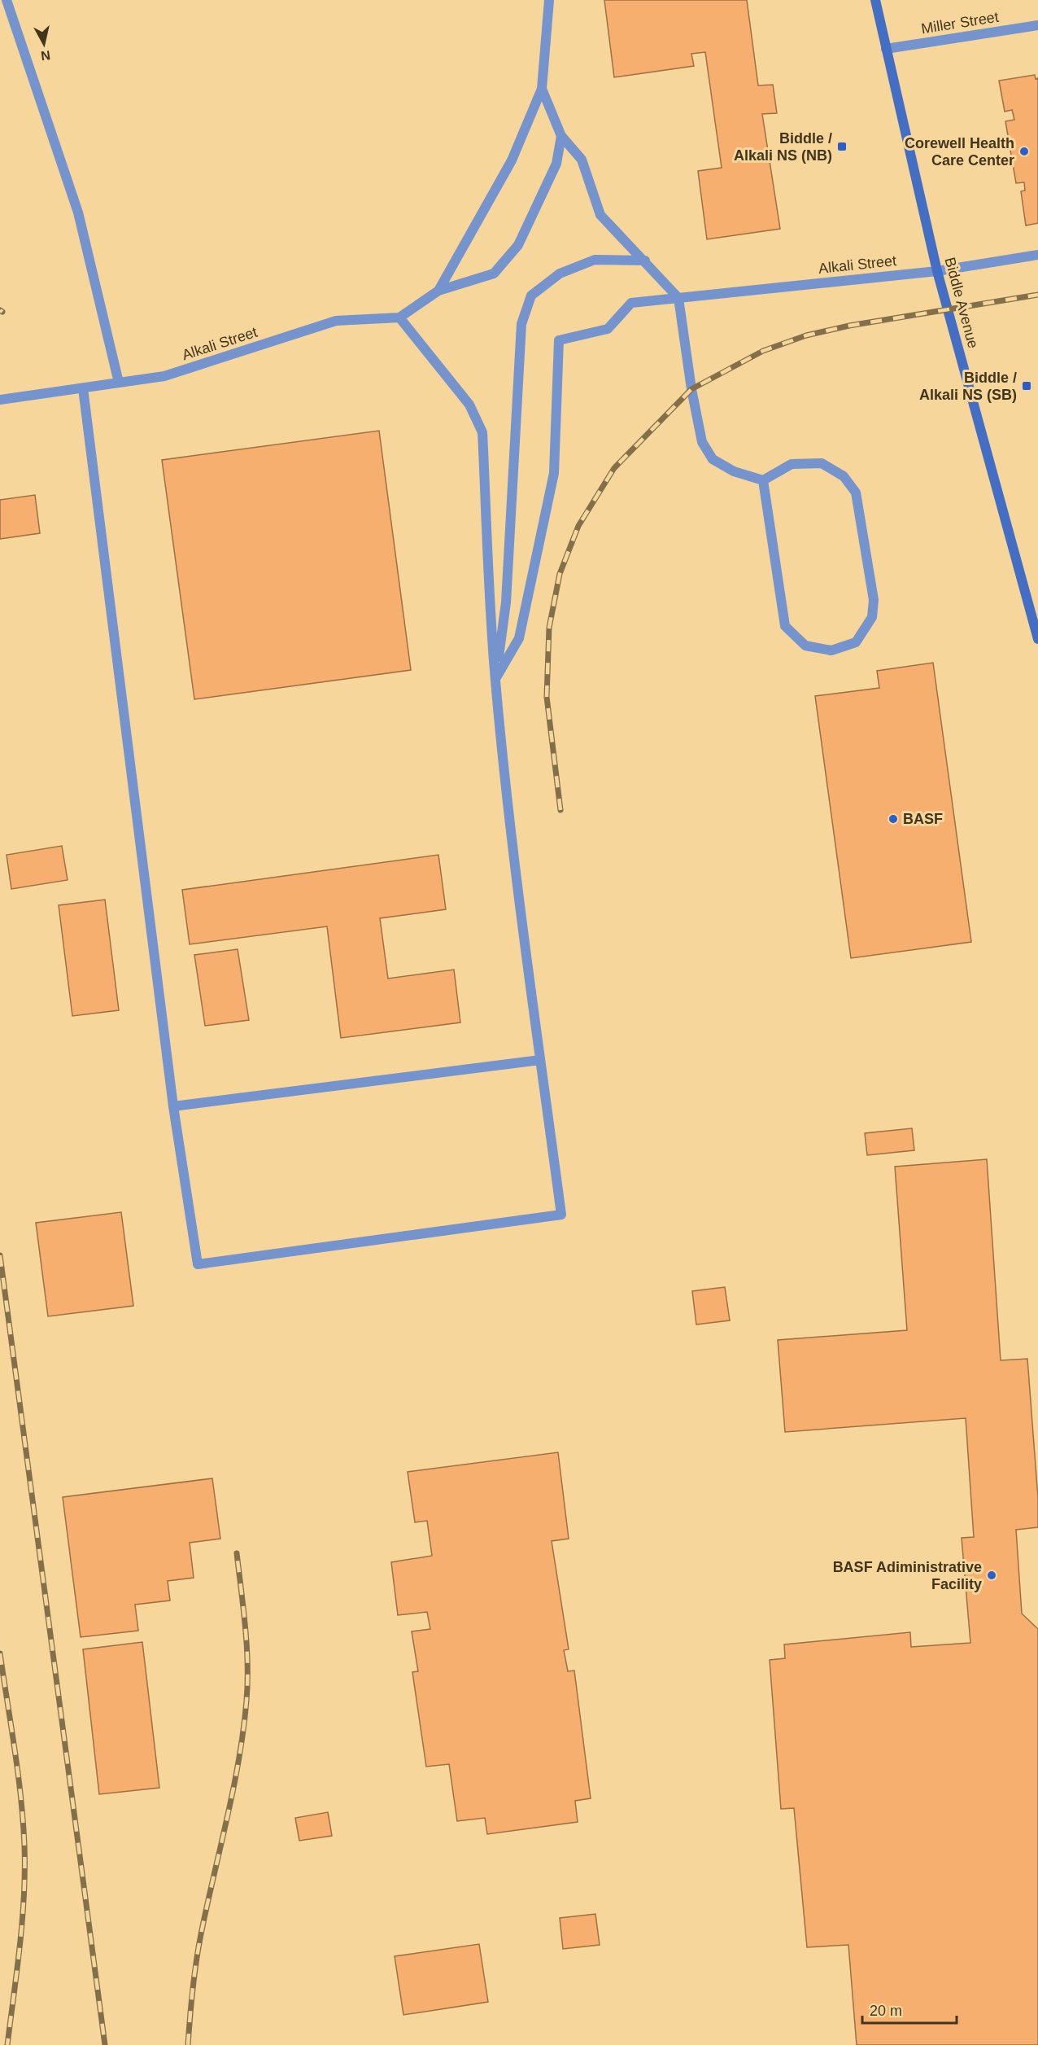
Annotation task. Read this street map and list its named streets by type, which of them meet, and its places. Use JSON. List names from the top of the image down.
{
  "streets": {
    "main road": ["Biddle Avenue"],
    "street": ["Miller Street", "Alkali Street"]
  },
  "crossings": [
    ["Miller Street", "Biddle Avenue"],
    ["Alkali Street", "Biddle Avenue"]
  ],
  "places": {
    "transit": ["Biddle / Alkali NS (NB)", "Biddle / Alkali NS (SB)"],
    "other": ["Corewell Health Care Center", "BASF", "BASF Adiministrative Facility"]
  },
  "scale_bar": "20 m",
  "north": "bottom"
}
